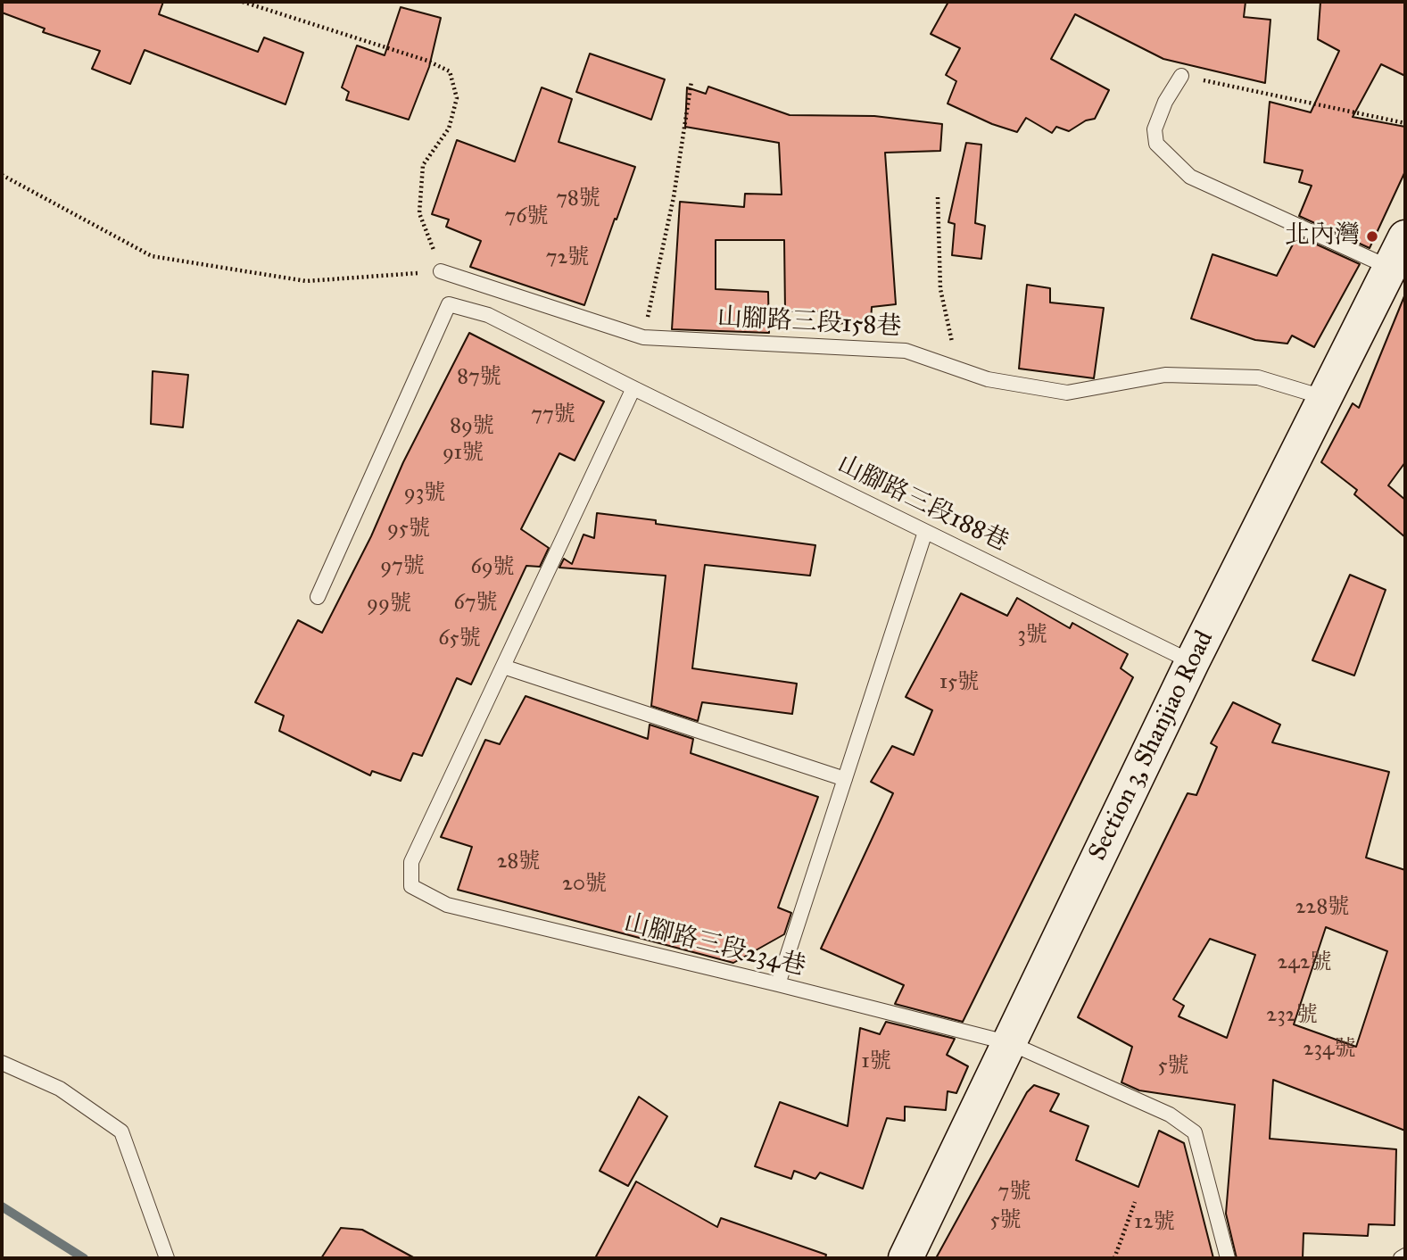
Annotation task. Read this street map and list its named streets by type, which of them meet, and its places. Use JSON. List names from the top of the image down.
{
  "streets": {
    "main road": ["Section 3, Shanjiao Road"],
    "lane": ["山腳路三段158巷", "山腳路三段188巷", "山腳路三段234巷"]
  },
  "crossings": [
    ["山腳路三段158巷", "Section 3, Shanjiao Road"],
    ["山腳路三段188巷", "Section 3, Shanjiao Road"],
    ["Section 3, Shanjiao Road", "山腳路三段234巷"]
  ],
  "places": ["北內灣"],
  "house_numbers": [
    "78號",
    "76號",
    "72號",
    "87號",
    "77號",
    "89號",
    "91號",
    "93號",
    "95號",
    "97號",
    "69號",
    "67號",
    "99號",
    "3號",
    "65號",
    "15號",
    "28號",
    "20號",
    "228號",
    "242號",
    "232號",
    "234號",
    "1號",
    "5號",
    "7號",
    "5號",
    "12號"
  ]
}
